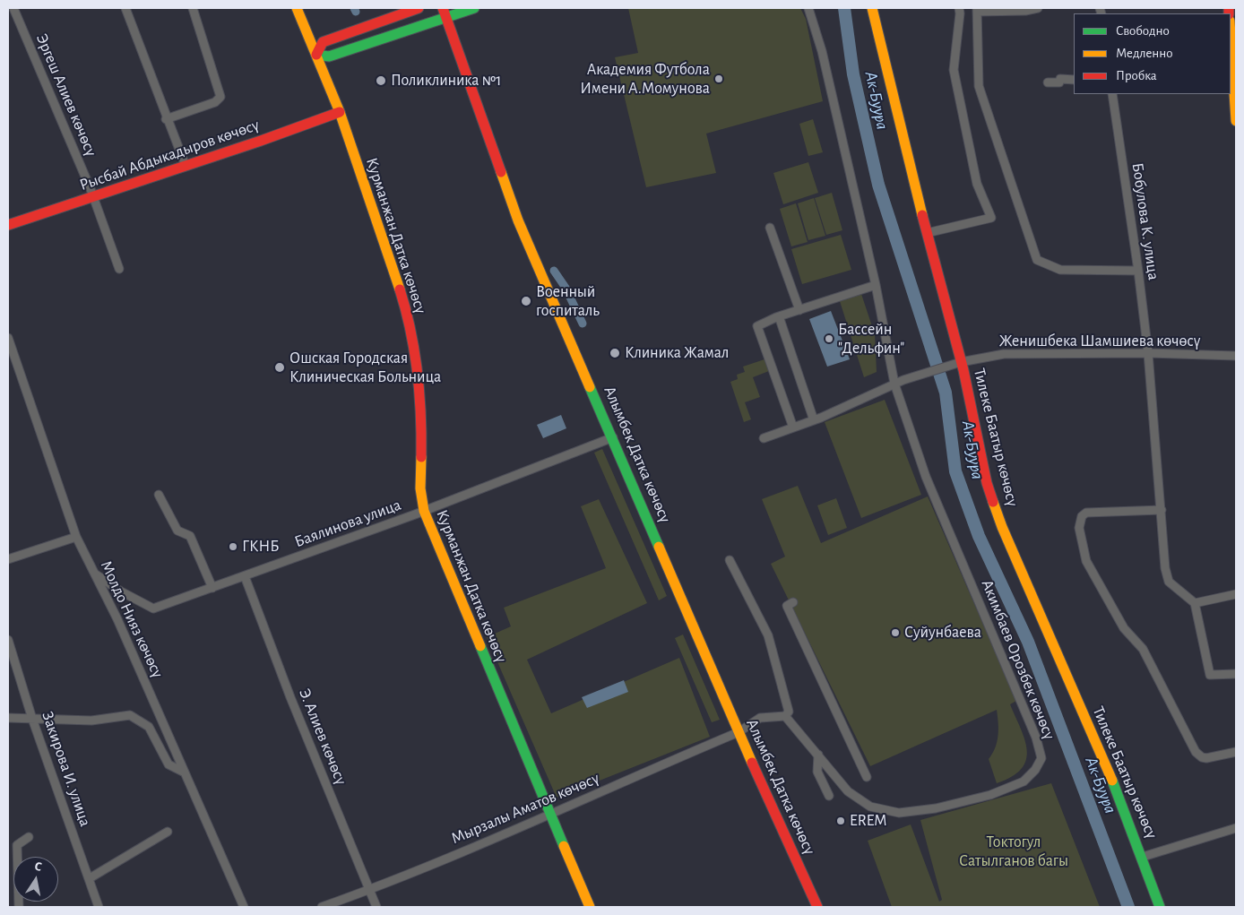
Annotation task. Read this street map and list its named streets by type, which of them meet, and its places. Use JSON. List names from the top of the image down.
{
  "streets": {
    "main road": [
      "Рысбай Абдыкадыров көчөсү",
      "Курманжан Датка көчөсү",
      "Тилеке Баатыр көчөсү",
      "Алымбек Датка көчөсү"
    ],
    "street": [
      "Эргеш Алиев көчөсү",
      "Бобулова К. улица",
      "Женишбека Шамшиева көчөсү",
      "Баялинова улица",
      "Молдо Нияз көчөсү",
      "Акимбаев Орозбек көчөсү",
      "Э. Алиев көчөсү",
      "Закирова И. улица",
      "Мырзалы Аматов көчөсү"
    ]
  },
  "crossings": [
    ["Эргеш Алиев көчөсү", "Рысбай Абдыкадыров көчөсү"],
    ["Рысбай Абдыкадыров көчөсү", "Курманжан Датка көчөсү"],
    ["Бобулова К. улица", "Женишбека Шамшиева көчөсү"],
    ["Курманжан Датка көчөсү", "Баялинова улица"],
    ["Курманжан Датка көчөсү", "Мырзалы Аматов көчөсү"],
    ["Женишбека Шамшиева көчөсү", "Тилеке Баатыр көчөсү"],
    ["Женишбека Шамшиева көчөсү", "Акимбаев Орозбек көчөсү"],
    ["Алымбек Датка көчөсү", "Баялинова улица"],
    ["Алымбек Датка көчөсү", "Мырзалы Аматов көчөсү"],
    ["Баялинова улица", "Молдо Нияз көчөсү"],
    ["Баялинова улица", "Э. Алиев көчөсү"],
    ["Э. Алиев көчөсү", "Мырзалы Аматов көчөсү"]
  ],
  "water": ["Ак-Буура"],
  "parks": ["Токтогул Сатылганов багы"],
  "places": [
    "Академия Футбола Имени А.Момунова",
    "Поликлиника №1",
    "Военный госпиталь",
    "Бассейн \"Дельфин\"",
    "Клиника Жамал",
    "Ошская Городская Клиническая Больница",
    "ГКНБ",
    "Суйунбаева",
    "EREM"
  ],
  "legend": ["Свободно", "Медленно", "Пробка"],
  "north": "top"
}
